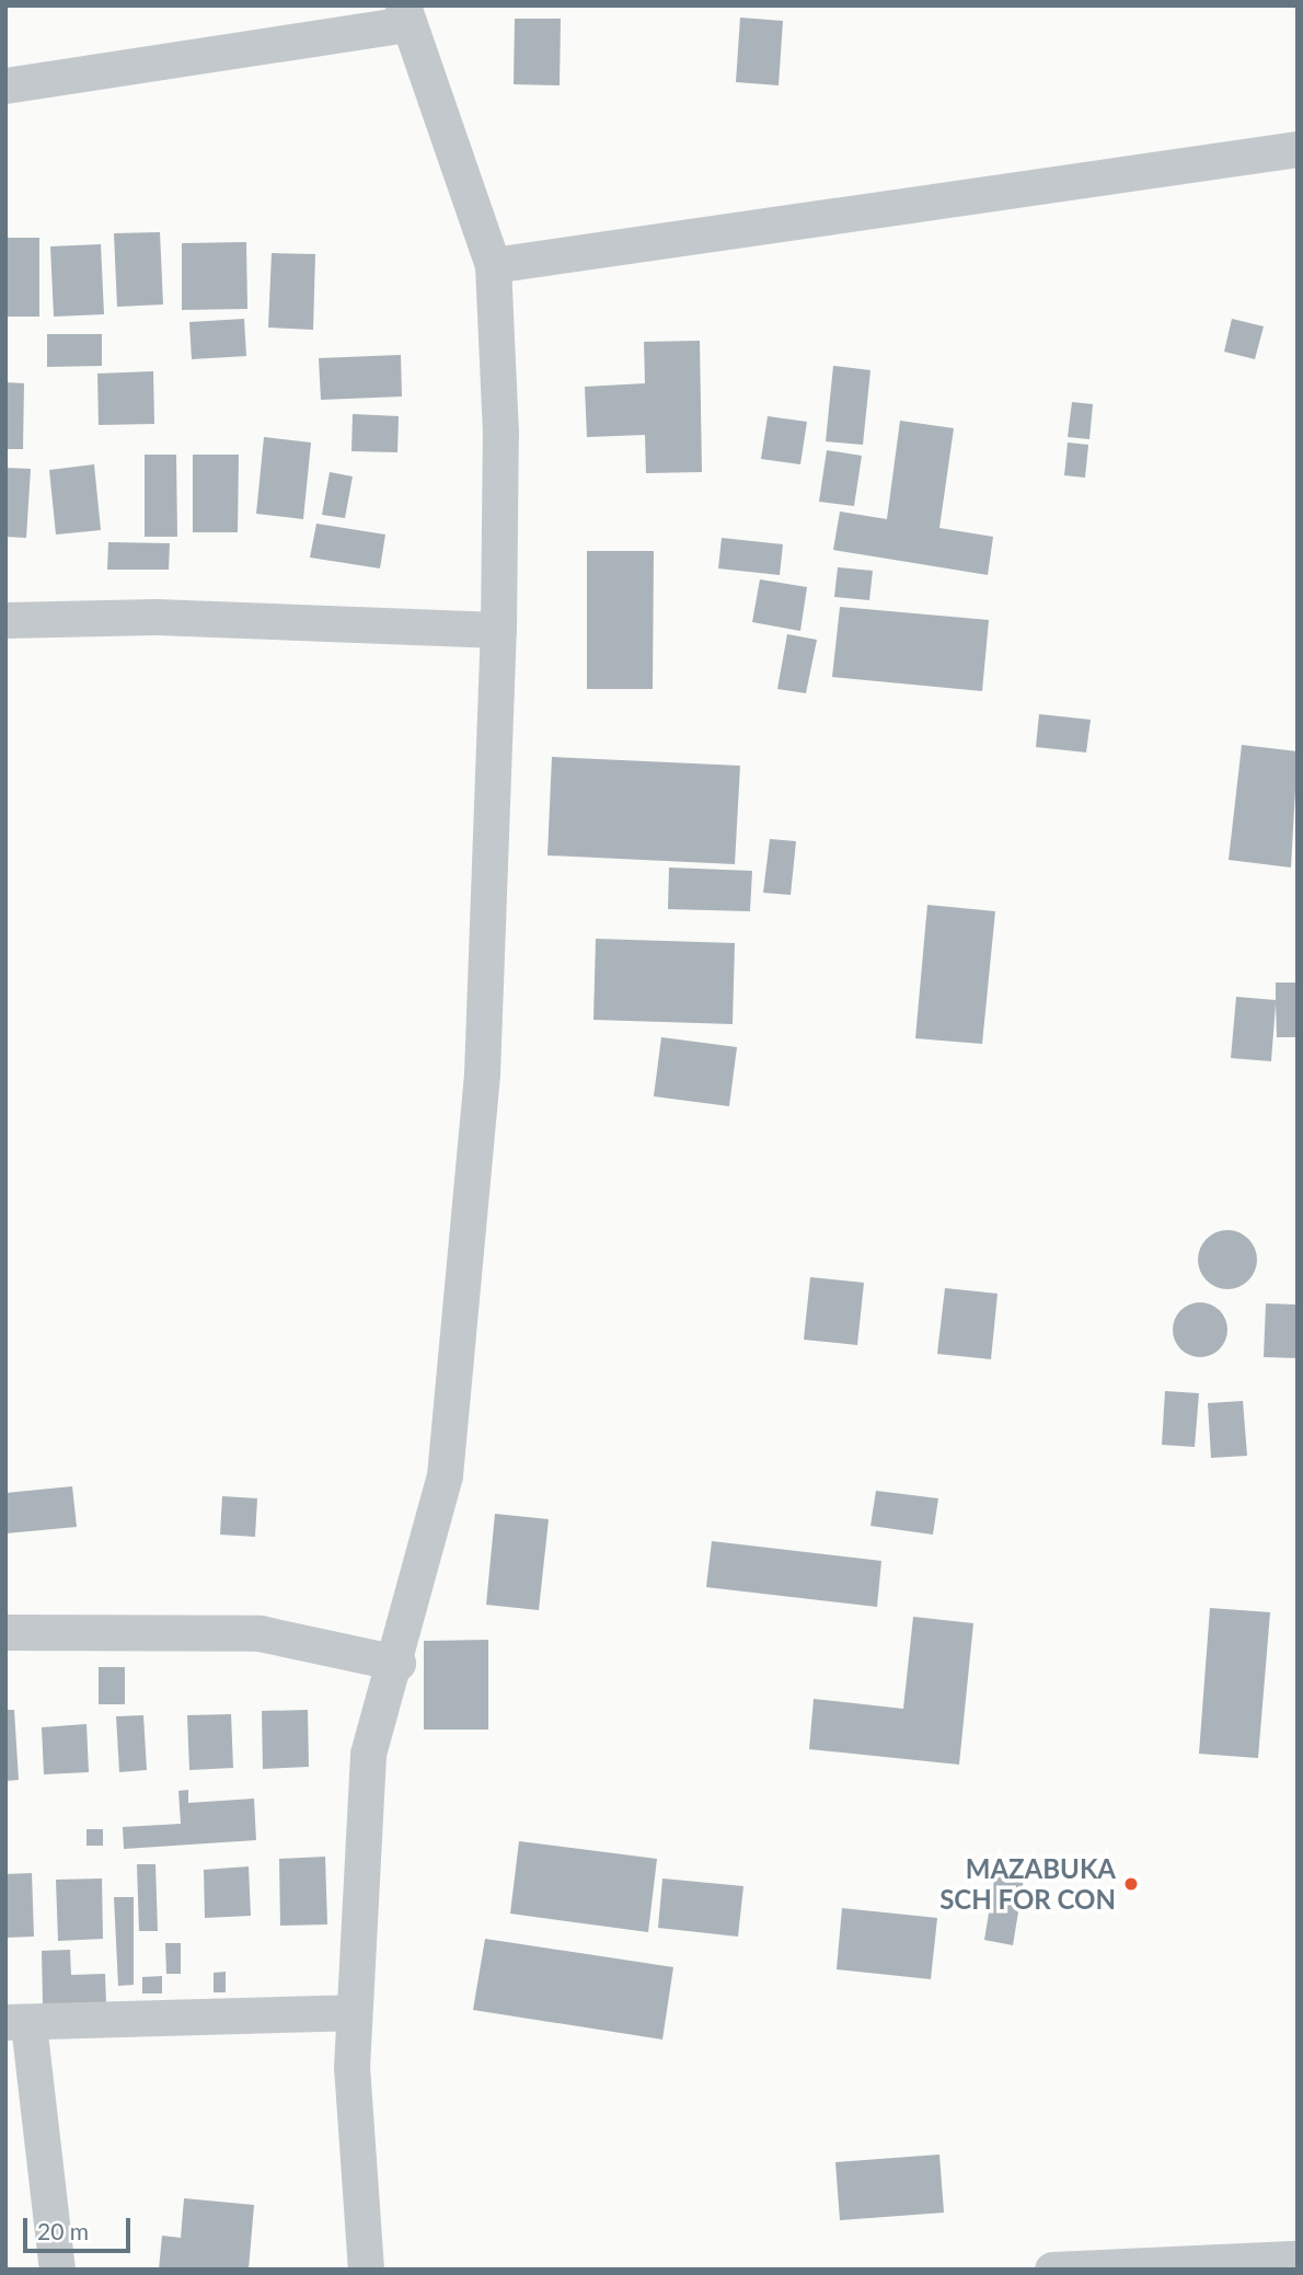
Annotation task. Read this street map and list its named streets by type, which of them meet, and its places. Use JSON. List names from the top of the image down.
{
  "places": ["MAZABUKA SCH FOR CON"],
  "scale_bar": "20 m"
}
